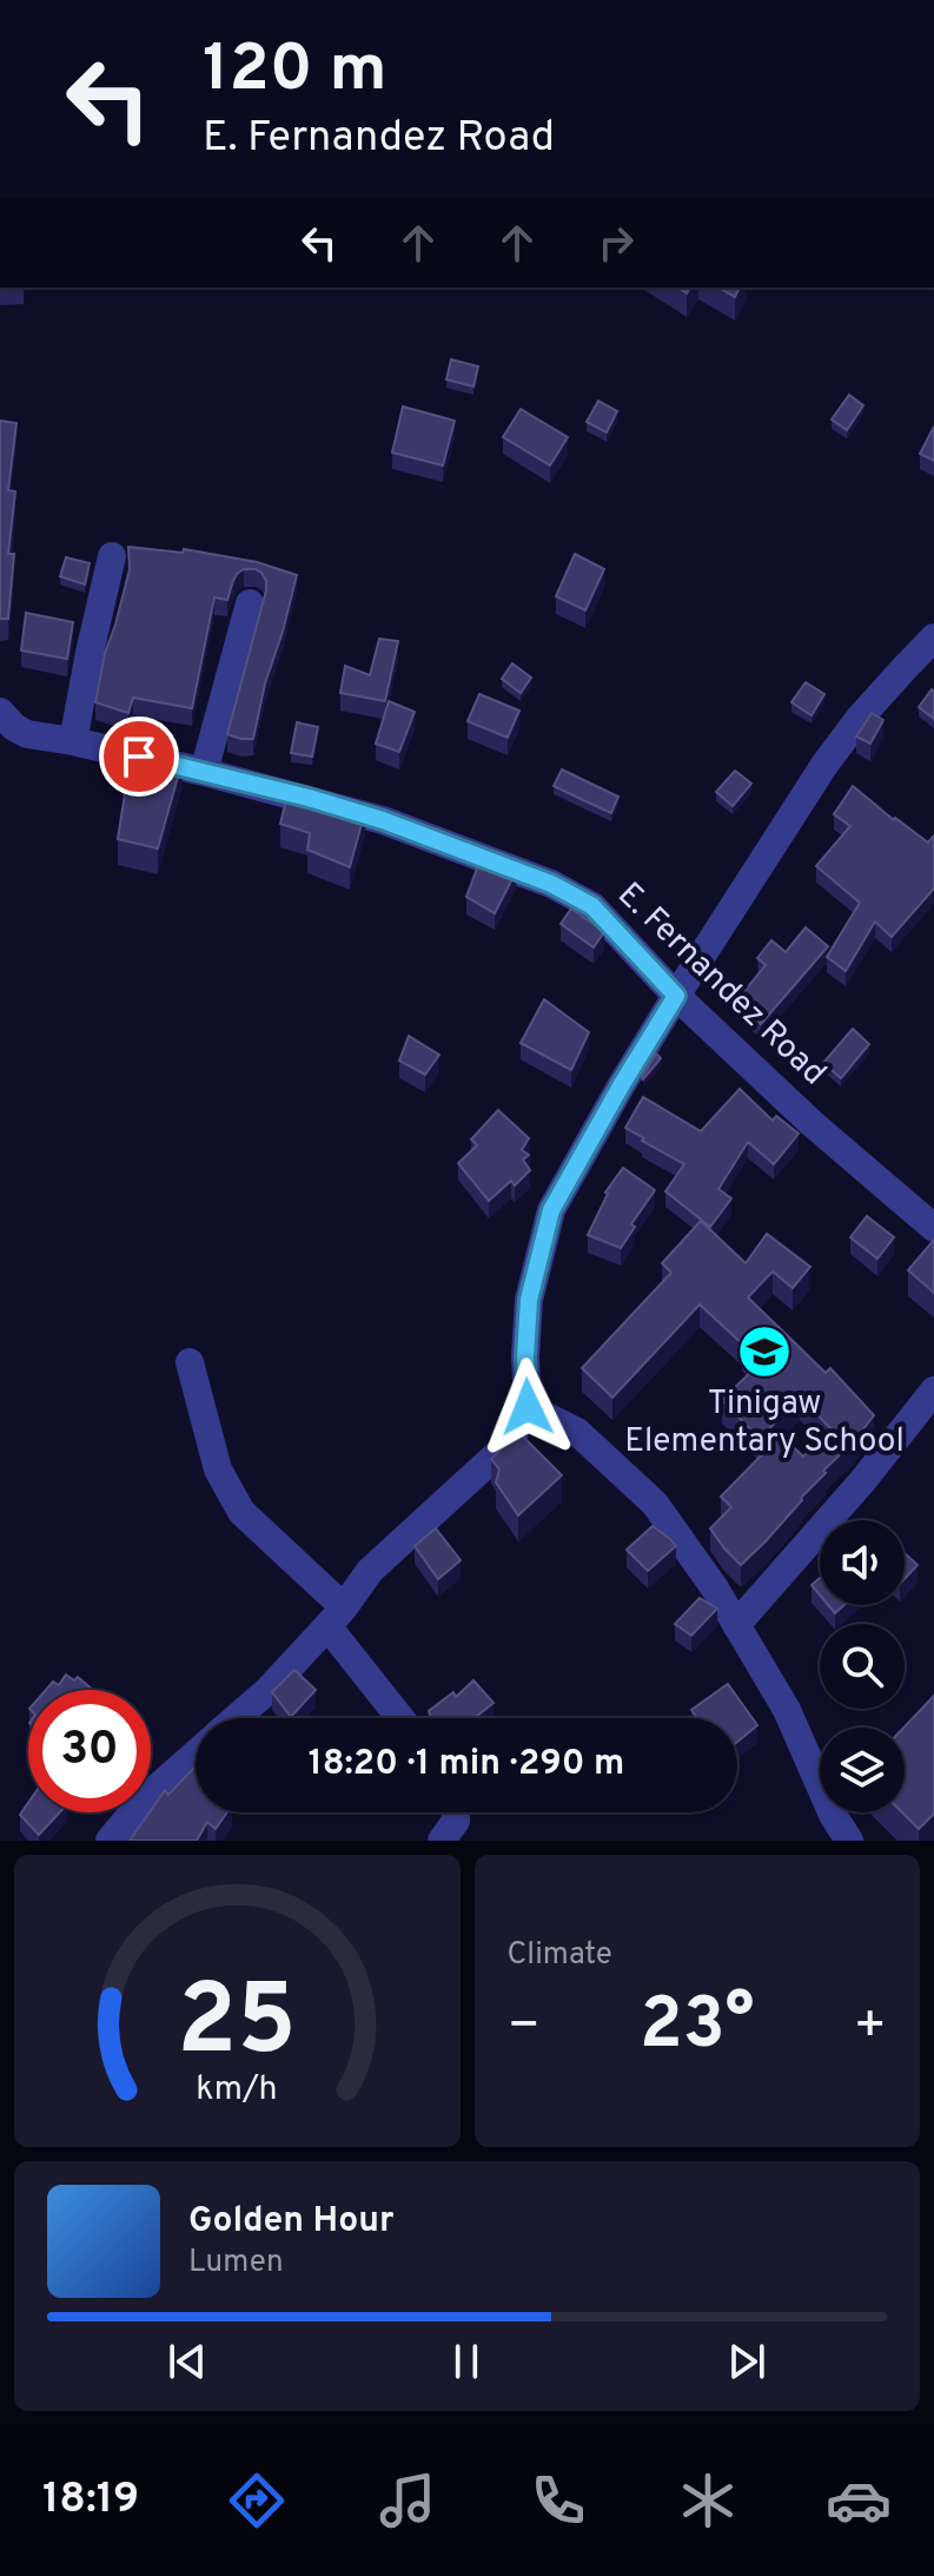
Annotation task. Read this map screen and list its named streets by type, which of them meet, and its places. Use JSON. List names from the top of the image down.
{
  "streets": {
    "street": ["E. Fernandez Road"]
  },
  "places": {
    "school or university": ["Tinigaw Elementary School"]
  },
  "page": {
    "turn": ["120 m", "E. Fernandez Road"],
    "limit": "30",
    "trip": "18:20 · 1 min · 290 m",
    "tile": "Climate",
    "heat": ["−", "23°", "+"],
    "song": ["Golden Hour", "Lumen"],
    "tabs": "18:19",
    "gauge": ["25", "km/h"]
  }
}
